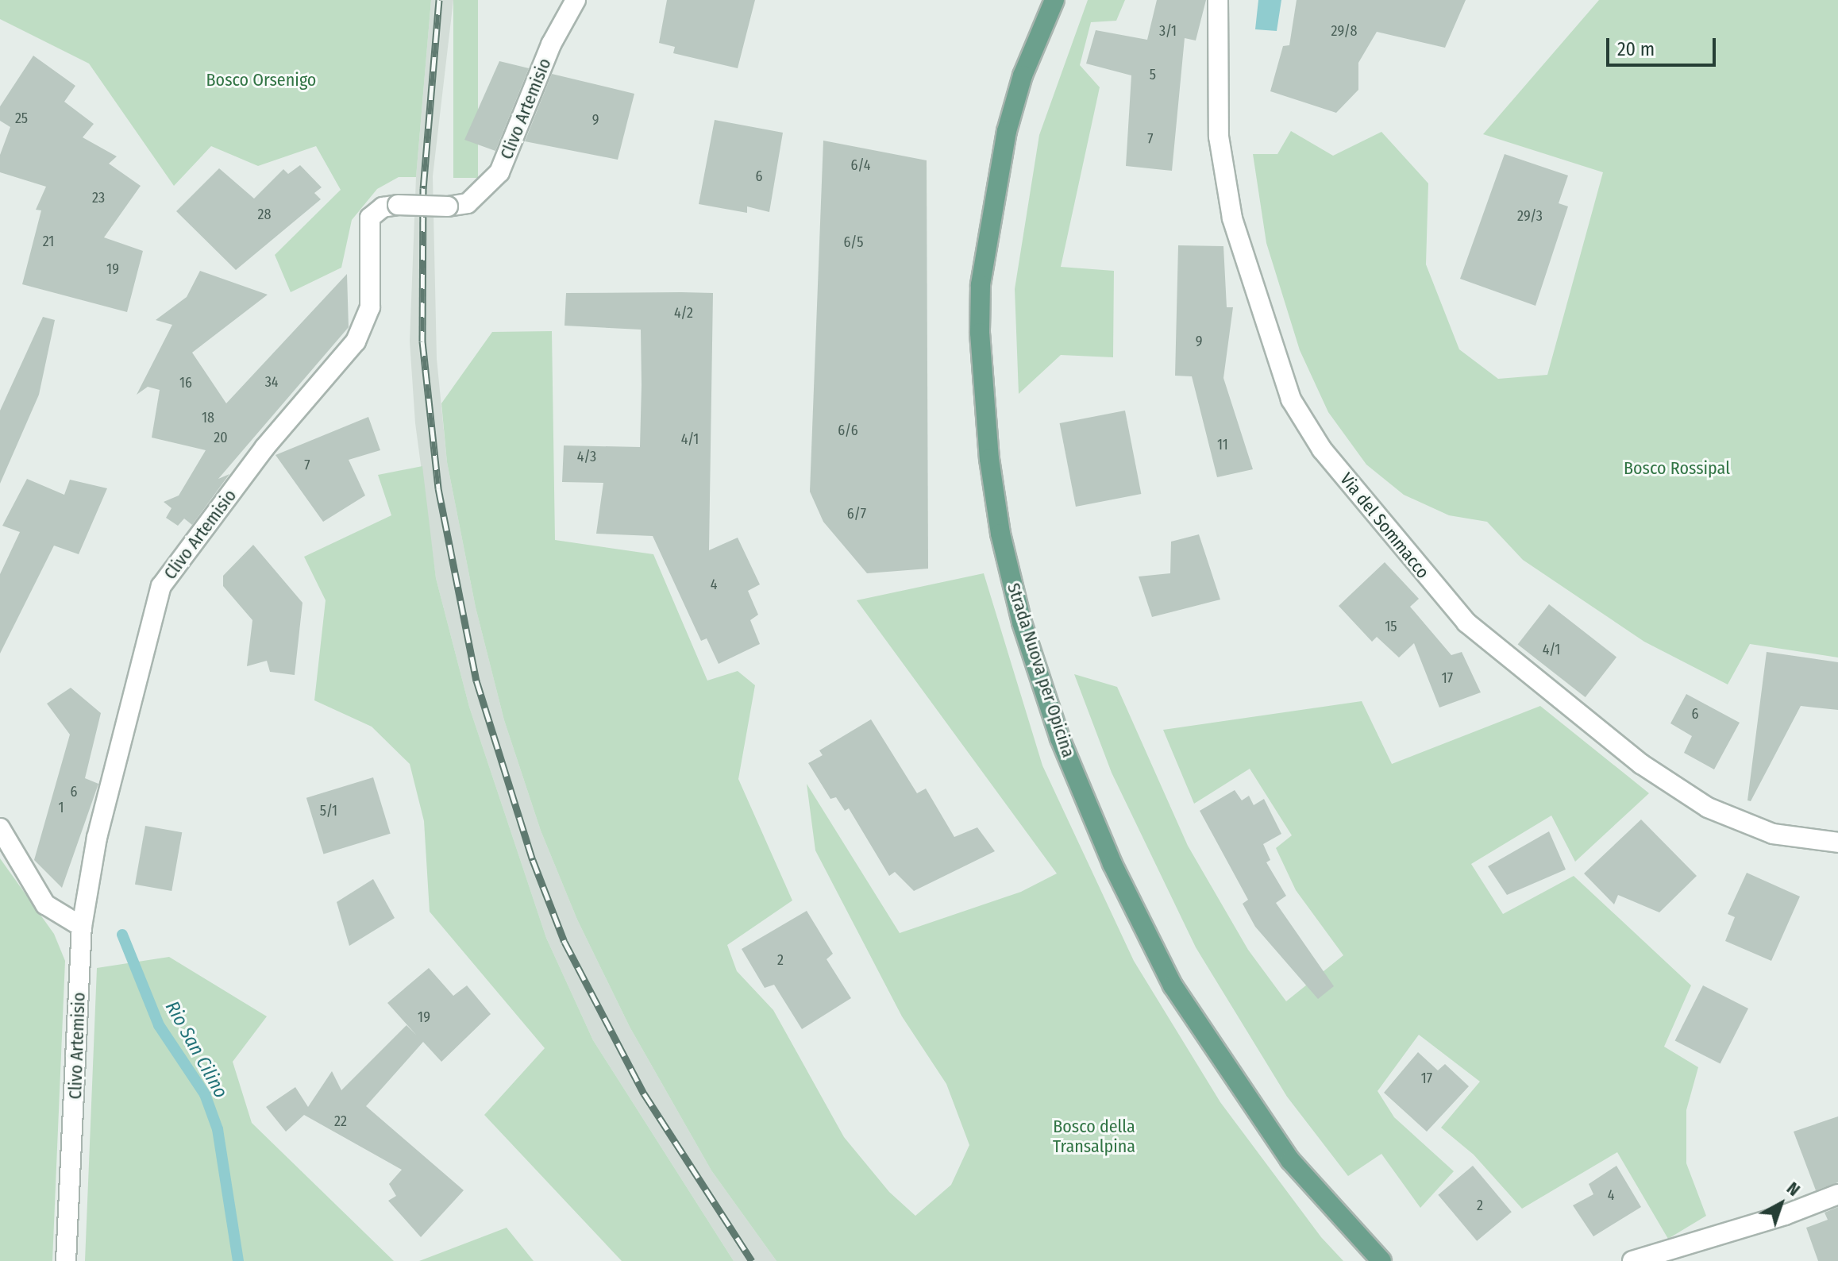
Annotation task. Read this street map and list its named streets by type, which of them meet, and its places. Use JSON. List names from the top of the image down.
{
  "streets": {
    "main road": ["Strada Nuova per Opicina"],
    "street": ["Clivo Artemisio", "Via del Sommacco"]
  },
  "water": ["Rio San Cilino"],
  "parks": ["Bosco Orsenigo", "Bosco Rossipal", "Bosco della Transalpina"],
  "house_numbers": [
    "3/1",
    "29/8",
    "5",
    "25",
    "9",
    "7",
    "6/4",
    "6",
    "23",
    "28",
    "29/3",
    "21",
    "6/5",
    "19",
    "4/2",
    "9",
    "34",
    "16",
    "18",
    "6/6",
    "20",
    "4/1",
    "11",
    "4/3",
    "7",
    "6/7",
    "4",
    "15",
    "4/1",
    "17",
    "6",
    "6",
    "1",
    "5/1",
    "2",
    "19",
    "17",
    "22",
    "4",
    "2"
  ],
  "scale_bar": "20 m",
  "north": "top right"
}
